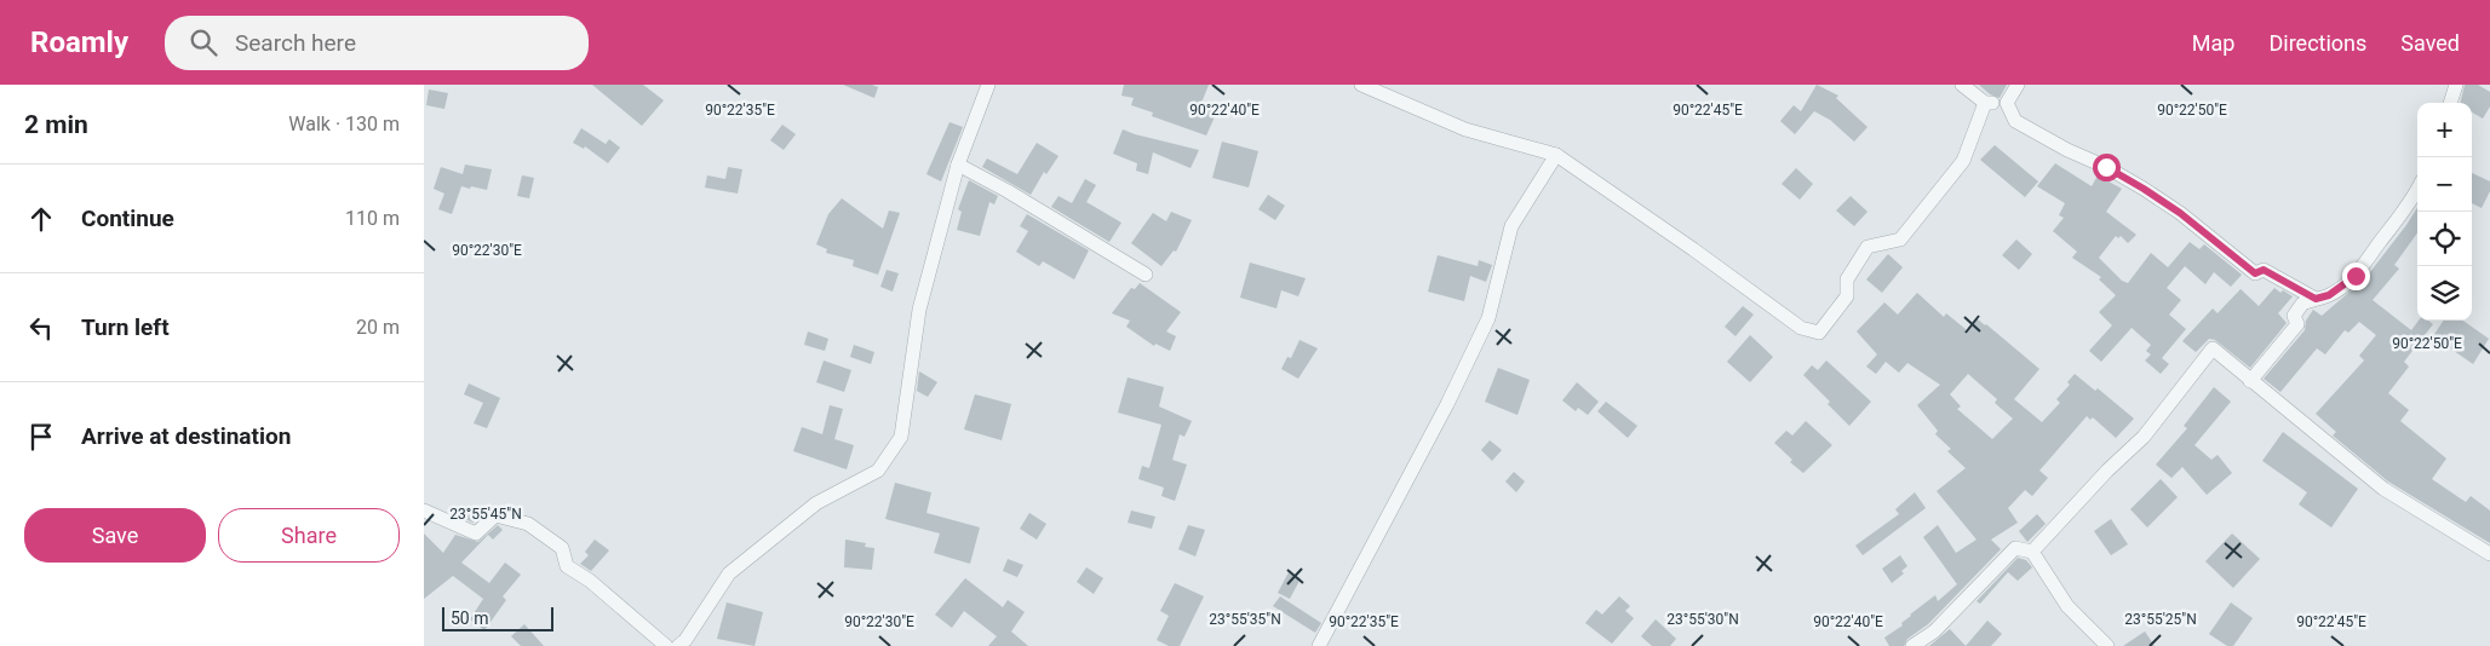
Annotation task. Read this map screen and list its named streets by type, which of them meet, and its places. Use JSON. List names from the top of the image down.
{
  "scale_bar": "50 m",
  "page": {
    "header": "Roamly",
    "search": "Search here",
    "nav": ["Map", "Directions", "Saved"],
    "heading": ["2 min", "Walk · 130 m"],
    "map_buttons": ["+", "−"],
    "list": [
      ["Continue", "110 m"],
      ["Turn left", "20 m"],
      "Arrive at destination"
    ],
    "buttons": ["Save", "Share"],
    "scale": "50 m"
  },
  "coordinates": [
    "90°22'50\"E",
    "90°22'35\"E",
    "90°22'40\"E",
    "90°22'45\"E",
    "90°22'30\"E",
    "23°55'45\"N",
    "23°55'35\"N",
    "23°55'30\"N",
    "23°55'25\"N"
  ]
}
